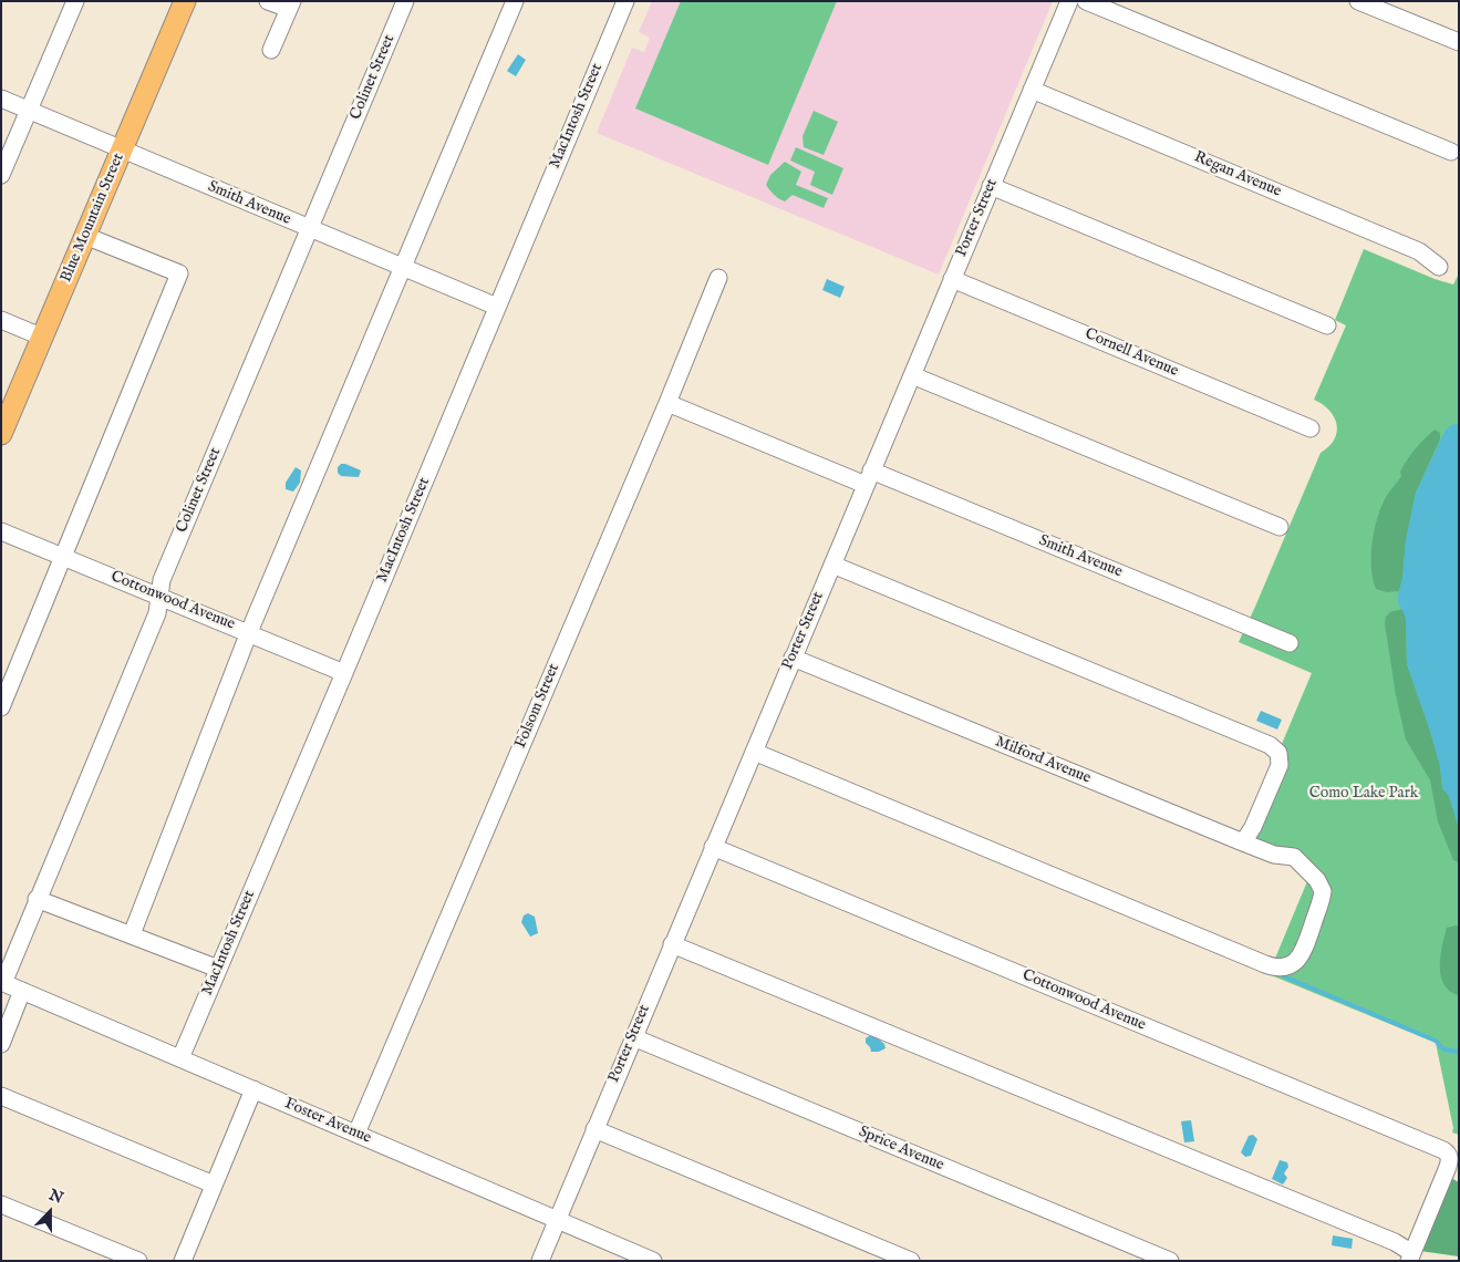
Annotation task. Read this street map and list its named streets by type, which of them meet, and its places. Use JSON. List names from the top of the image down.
{
  "streets": {
    "main road": ["Blue Mountain Street"],
    "street": [
      "Colinet Street",
      "MacIntosh Street",
      "Regan Avenue",
      "Smith Avenue",
      "Porter Street",
      "Cornell Avenue",
      "Cottonwood Avenue",
      "Folsom Street",
      "Milford Avenue",
      "Foster Avenue",
      "Sprice Avenue"
    ]
  },
  "crossings": [
    ["Colinet Street", "Smith Avenue"],
    ["Colinet Street", "Cottonwood Avenue"],
    ["Colinet Street", "Foster Avenue"],
    ["MacIntosh Street", "Smith Avenue"],
    ["MacIntosh Street", "Cottonwood Avenue"],
    ["MacIntosh Street", "Foster Avenue"],
    ["Regan Avenue", "Porter Street"],
    ["Smith Avenue", "Blue Mountain Street"],
    ["Smith Avenue", "Porter Street"],
    ["Smith Avenue", "Folsom Street"],
    ["Porter Street", "Cornell Avenue"],
    ["Porter Street", "Cottonwood Avenue"],
    ["Porter Street", "Milford Avenue"],
    ["Porter Street", "Foster Avenue"],
    ["Porter Street", "Sprice Avenue"],
    ["Folsom Street", "Foster Avenue"]
  ],
  "parks": ["Como Lake Park"],
  "north": "top"
}
